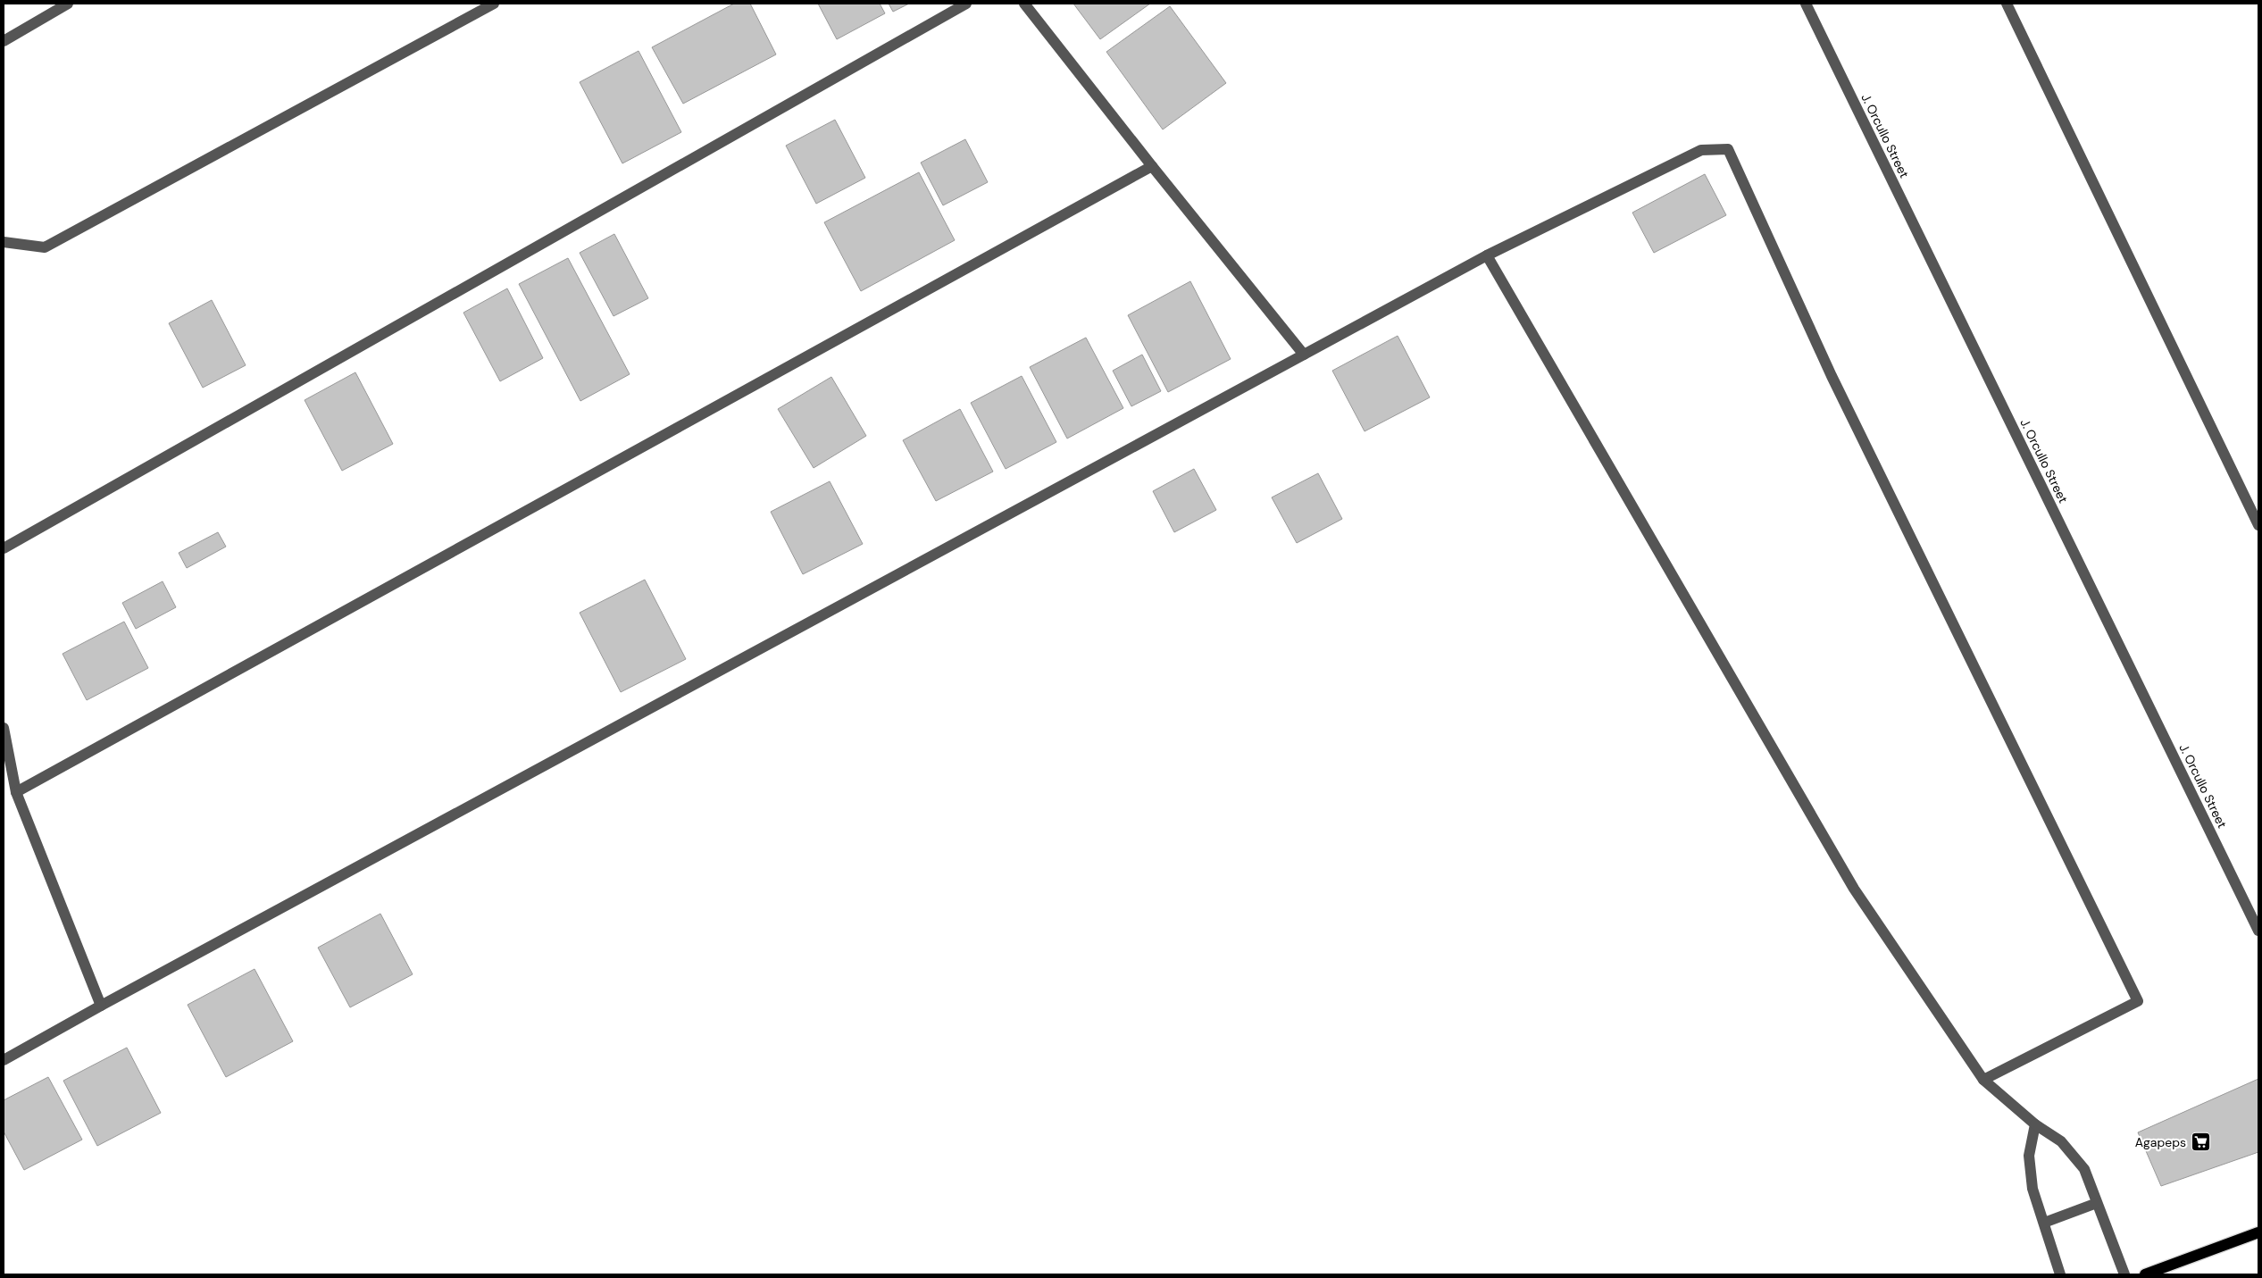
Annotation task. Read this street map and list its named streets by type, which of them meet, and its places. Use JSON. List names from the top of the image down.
{
  "streets": {
    "street": ["J. Orcullo Street"]
  },
  "places": {
    "supermarket": ["Agapeps"]
  }
}
